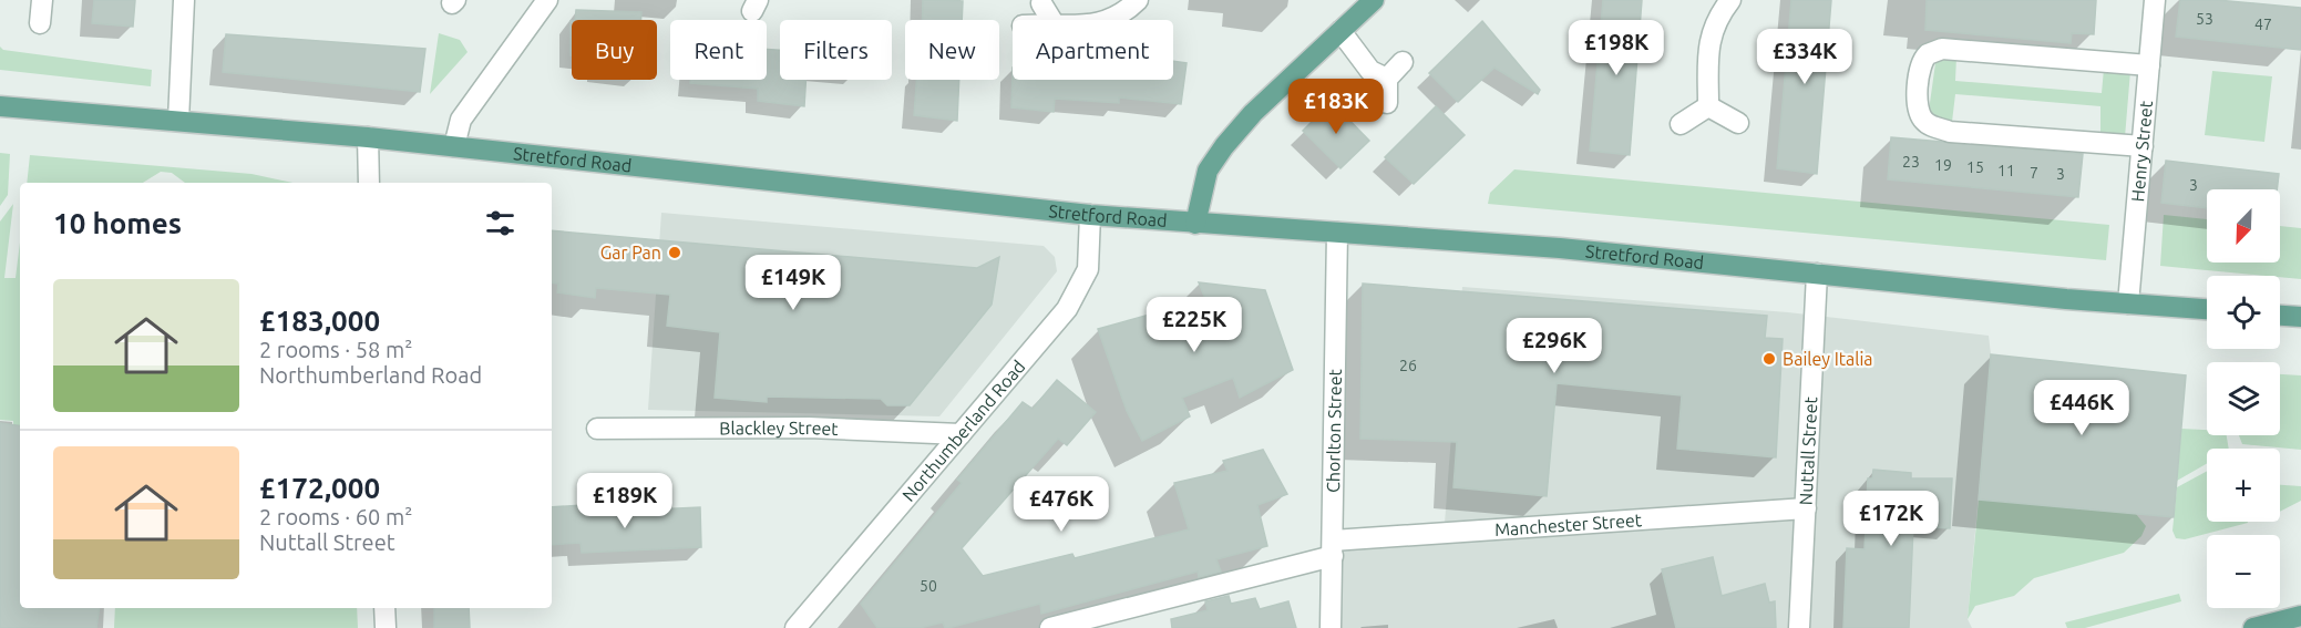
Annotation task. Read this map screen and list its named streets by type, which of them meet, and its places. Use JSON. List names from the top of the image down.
{
  "streets": {
    "main road": ["Stretford Road"],
    "street": [
      "Henry Street",
      "Blackley Street",
      "Northumberland Road",
      "Chorlton Street",
      "Nuttall Street",
      "Manchester Street"
    ]
  },
  "crossings": [
    ["Henry Street", "Stretford Road"],
    ["Stretford Road", "Northumberland Road"],
    ["Stretford Road", "Chorlton Street"],
    ["Stretford Road", "Nuttall Street"],
    ["Blackley Street", "Northumberland Road"],
    ["Chorlton Street", "Manchester Street"],
    ["Nuttall Street", "Manchester Street"]
  ],
  "places": ["Gar Pan", "Bailey Italia"],
  "house_numbers": [
    "53",
    "47",
    "23",
    "19",
    "15",
    "11",
    "7",
    "3",
    "3",
    "26",
    "50"
  ],
  "north": "bottom left",
  "page": {
    "price": [
      "£198K",
      "£334K",
      "£183K",
      "£149K",
      "£225K",
      "£296K",
      "£446K",
      "£189K",
      "£476K",
      "£172K"
    ],
    "chip": [
      "Buy",
      "Rent",
      "Filters",
      "New",
      "Apartment"
    ],
    "heading": "10 homes",
    "map_buttons": ["+", "−"],
    "list": [
      {
        "name": "£183,000",
        "note": "2 rooms · 58 m² · Northumberland Road"
      },
      {
        "name": "£172,000",
        "note": "2 rooms · 60 m² · Nuttall Street"
      }
    ]
  }
}
